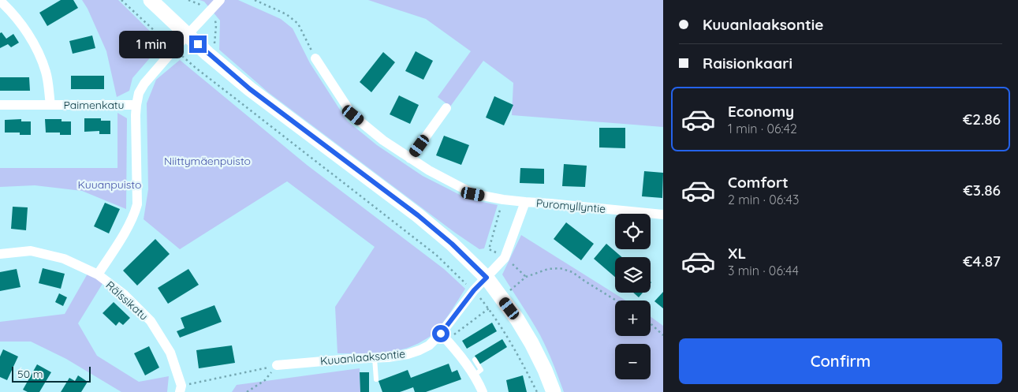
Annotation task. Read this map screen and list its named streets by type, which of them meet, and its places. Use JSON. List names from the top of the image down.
{
  "streets": {
    "street": [
      "Paimenkatu",
      "Puromyllyntie",
      "Rälssikatu",
      "Kuuanlaaksontie"
    ]
  },
  "crossings": [
    ["Puromyllyntie", "Kuuanlaaksontie"]
  ],
  "parks": ["Niittymäenpuisto", "Kuuanpuisto"],
  "scale_bar": "50 m",
  "page": {
    "banner": ["Kuuanlaaksontie", "Raisionkaari"],
    "bubble": "1 min",
    "list": [
      {
        "name": "Economy",
        "note": "1 min · 06:42",
        "value": "€2.86"
      },
      {
        "name": "Comfort",
        "note": "2 min · 06:43",
        "value": "€3.86"
      },
      {
        "name": "XL",
        "note": "3 min · 06:44",
        "value": "€4.87"
      }
    ],
    "map_buttons": ["+", "−"],
    "buttons": "Confirm",
    "scale": "50 m"
  }
}
